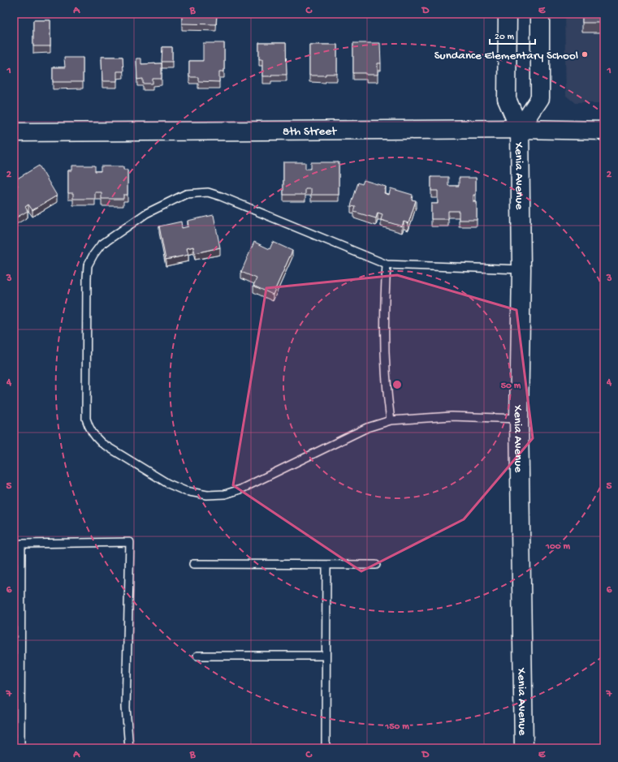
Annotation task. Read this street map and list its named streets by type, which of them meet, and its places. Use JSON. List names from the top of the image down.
{
  "streets": {
    "street": ["8th Street", "Xenia Avenue"]
  },
  "crossings": [
    ["8th Street", "Xenia Avenue"]
  ],
  "places": ["Sundance Elementary School"],
  "scale_bar": "20 m",
  "grid": {
    "columns": [
      "A",
      "B",
      "C",
      "D",
      "E"
    ],
    "rows": [
      "1",
      "2",
      "3",
      "4",
      "5",
      "6",
      "7"
    ]
  },
  "rings": ["50 m", "100 m", "150 m"]
}
